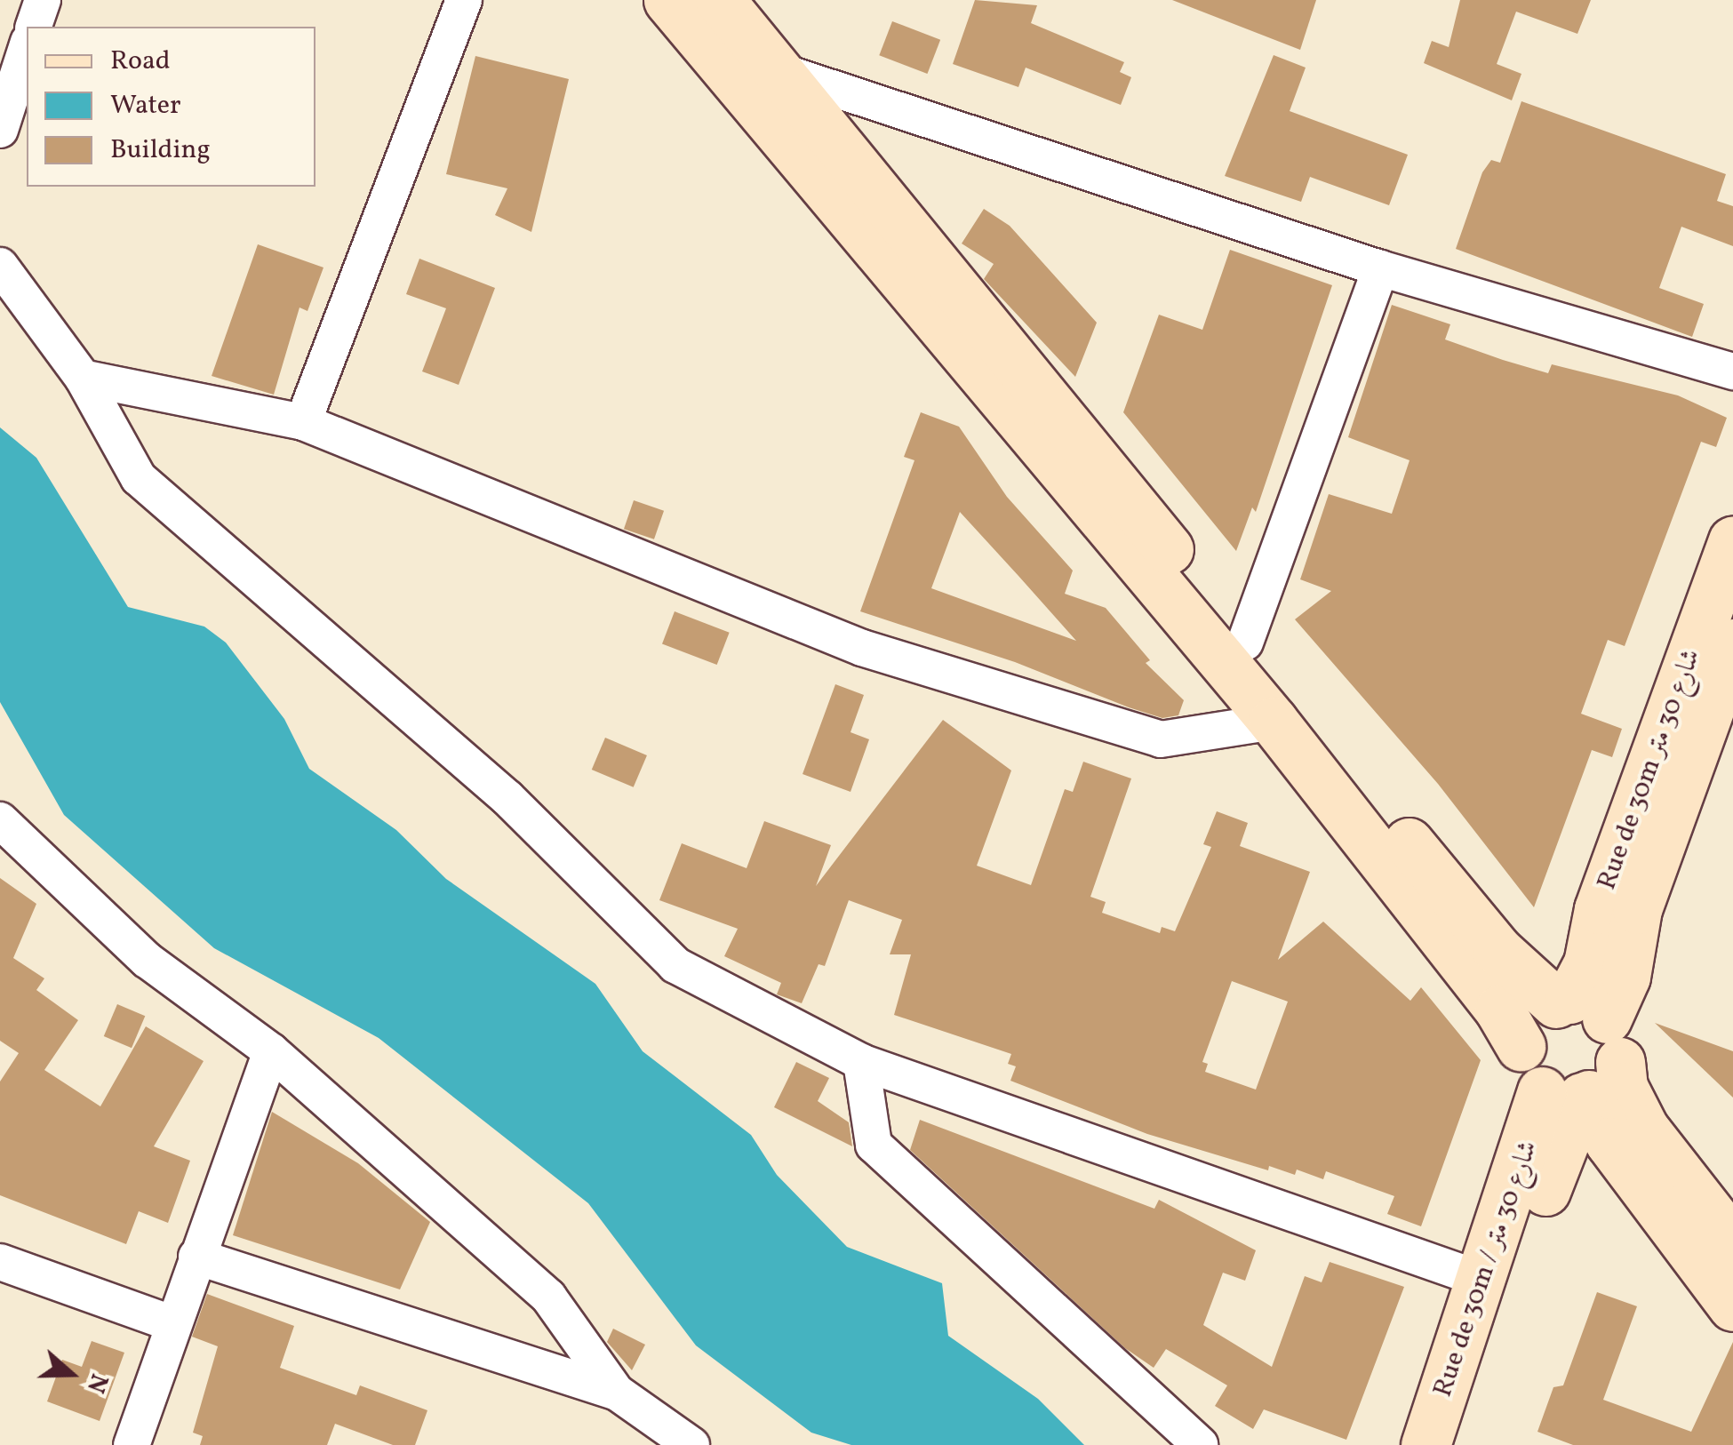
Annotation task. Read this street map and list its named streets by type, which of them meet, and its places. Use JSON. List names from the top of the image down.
{
  "streets": {
    "street": ["Rue de 30m شارع 30 متر", "Rue de 30m / شارع 30 متر"]
  },
  "crossings": [
    ["Rue de 30m شارع 30 متر", "Rue de 30m / شارع 30 متر"]
  ],
  "legend": ["Road", "Water", "Building"],
  "north": "right"
}
